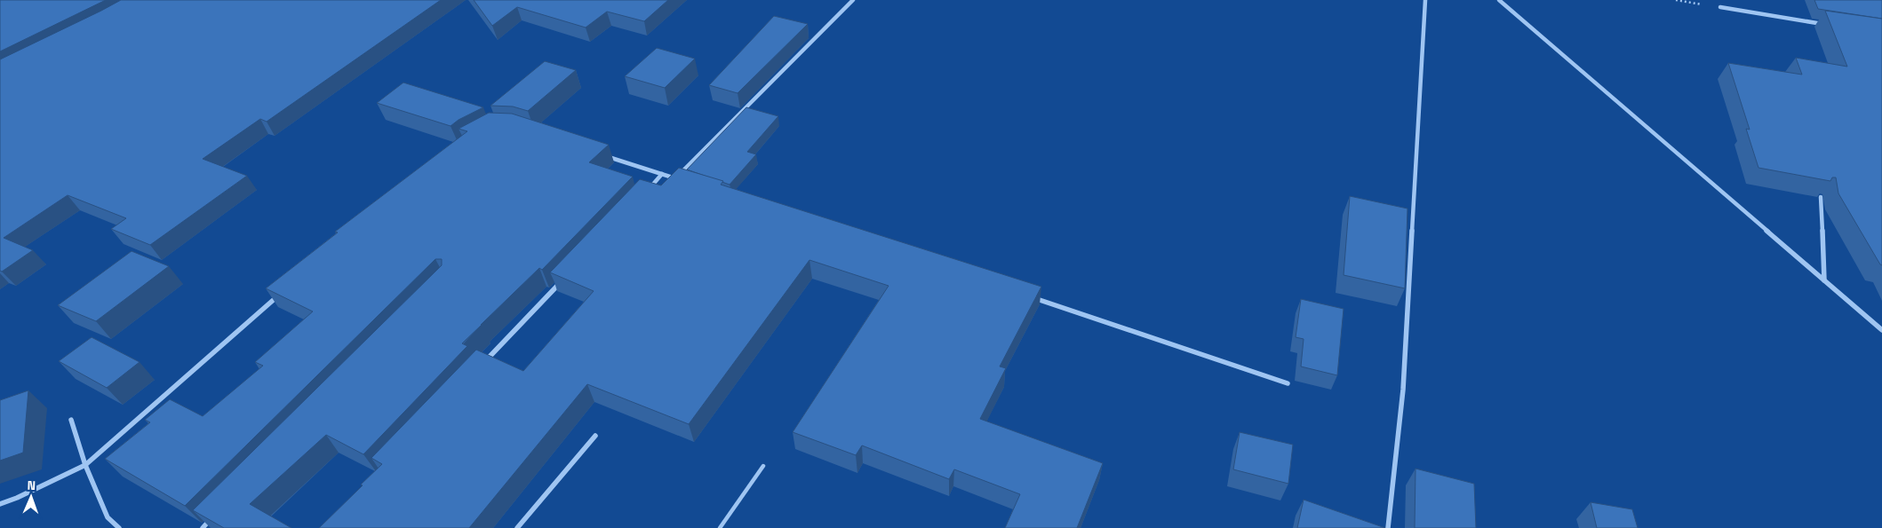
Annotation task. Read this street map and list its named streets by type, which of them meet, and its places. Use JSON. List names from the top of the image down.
{
  "north": "top"
}
